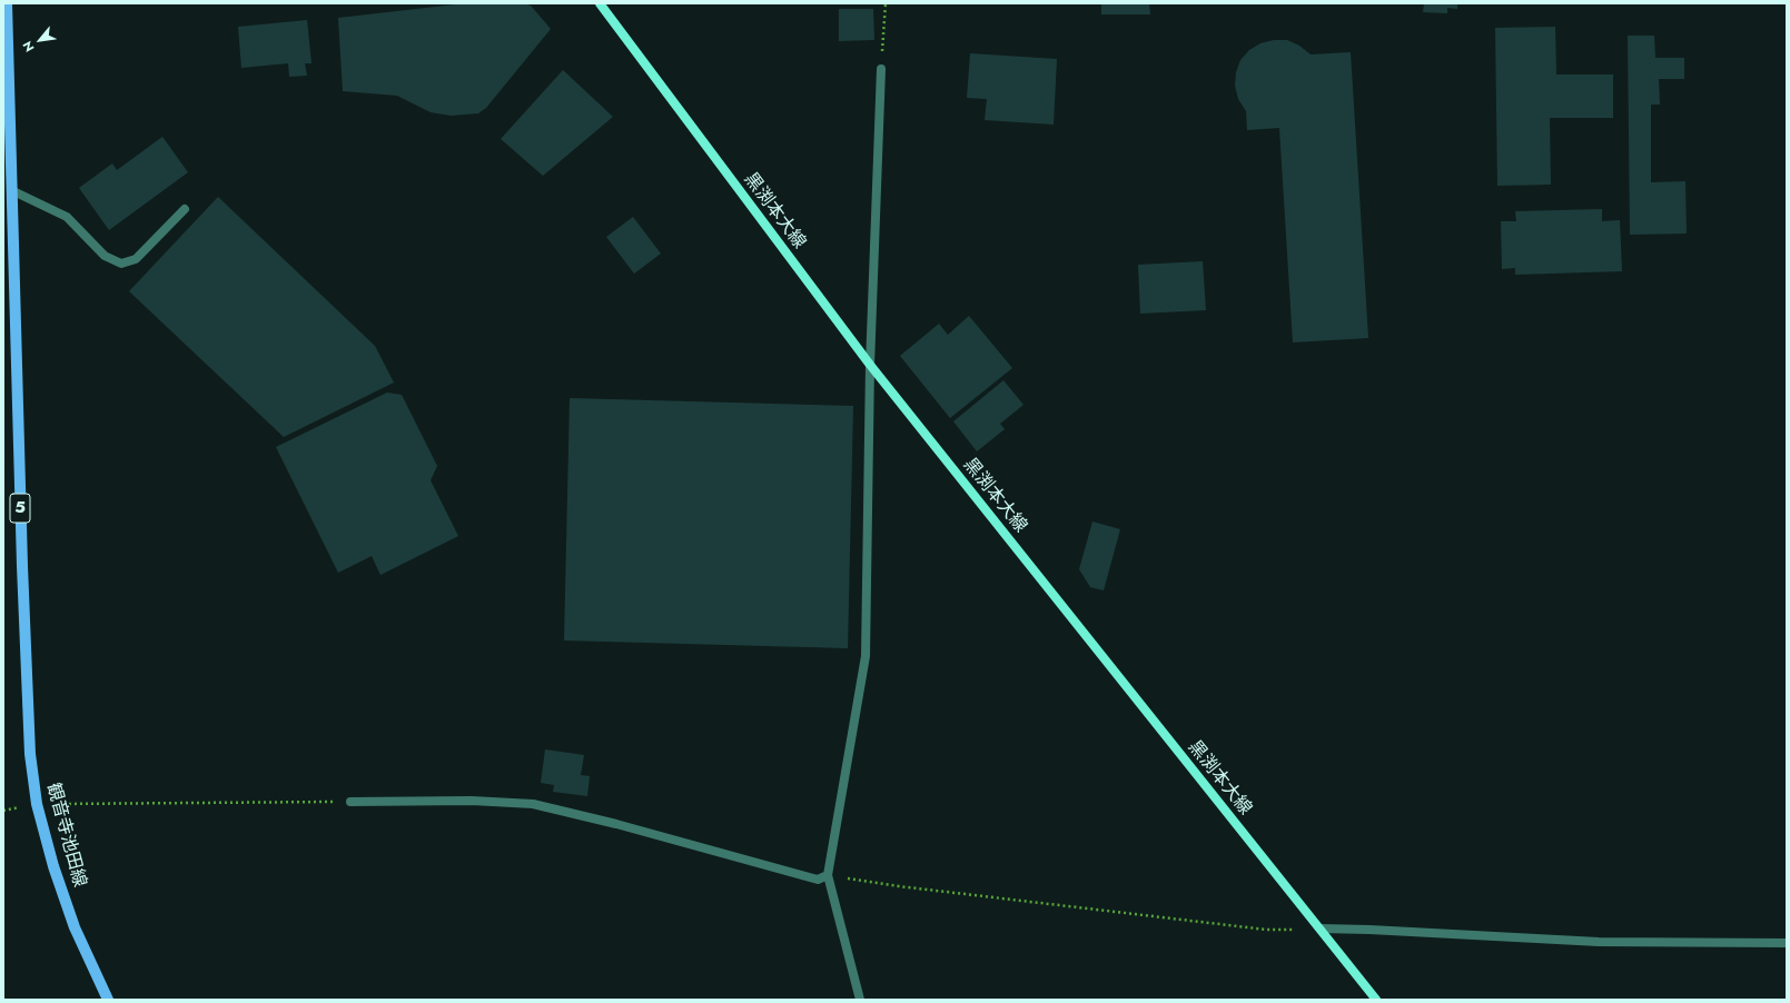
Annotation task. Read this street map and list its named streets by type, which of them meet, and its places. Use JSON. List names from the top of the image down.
{
  "streets": {
    "main road": ["黒渕本大線", "5", "観音寺池田線"]
  },
  "north": "bottom left"
}
